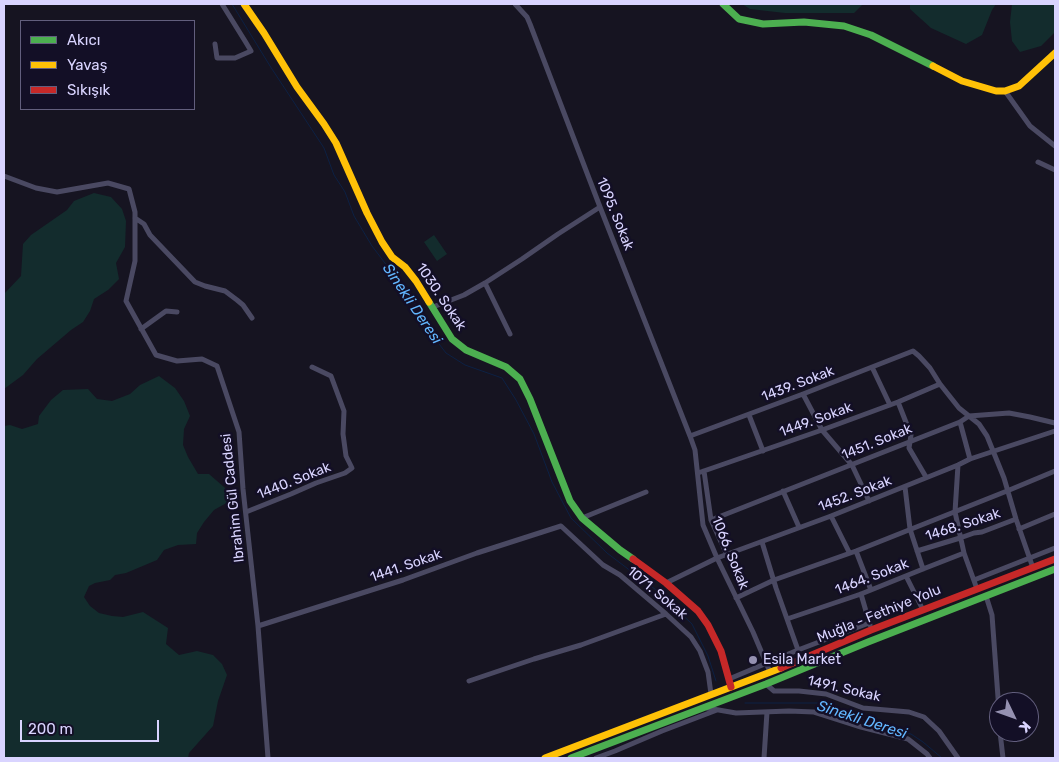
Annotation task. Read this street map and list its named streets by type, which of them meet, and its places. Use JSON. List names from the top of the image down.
{
  "streets": {
    "main road": ["1030. Sokak", "Muğla - Fethiye Yolu"],
    "street": [
      "1095. Sokak",
      "1439. Sokak",
      "1449. Sokak",
      "1451. Sokak",
      "1440. Sokak",
      "1452. Sokak",
      "Ibrahim Gül Caddesi",
      "1468. Sokak",
      "1066. Sokak",
      "1441. Sokak",
      "1464. Sokak",
      "1071. Sokak",
      "1491. Sokak"
    ]
  },
  "crossings": [
    ["1095. Sokak", "1439. Sokak"],
    ["1095. Sokak", "1066. Sokak"],
    ["1030. Sokak", "1452. Sokak"],
    ["1030. Sokak", "Muğla - Fethiye Yolu"],
    ["1439. Sokak", "1449. Sokak"],
    ["1439. Sokak", "1066. Sokak"],
    ["1449. Sokak", "1066. Sokak"],
    ["1440. Sokak", "Ibrahim Gül Caddesi"],
    ["1452. Sokak", "1066. Sokak"],
    ["Ibrahim Gül Caddesi", "1441. Sokak"],
    ["1066. Sokak", "Muğla - Fethiye Yolu"],
    ["1441. Sokak", "1071. Sokak"],
    ["1071. Sokak", "Muğla - Fethiye Yolu"],
    ["Muğla - Fethiye Yolu", "1491. Sokak"]
  ],
  "water": ["Sinekli Deresi"],
  "places": ["Esila Market"],
  "legend": ["Akıcı", "Yavaş", "Sıkışık"],
  "scale_bar": "200 m",
  "north": "bottom right"
}
